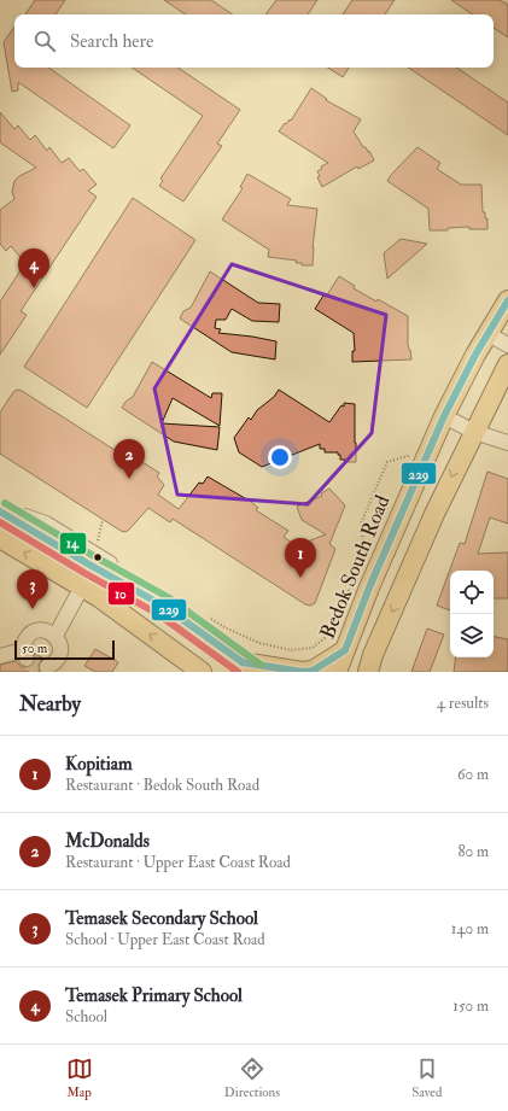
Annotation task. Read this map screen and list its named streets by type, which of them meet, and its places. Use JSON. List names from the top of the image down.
{
  "streets": {
    "main road": ["Bedok South Road"]
  },
  "lines": ["transit line 229", "transit line 14", "transit line 10"],
  "scale_bar": "50 m",
  "page": {
    "search": "Search here",
    "pins": [
      "4",
      "2",
      "1",
      "3"
    ],
    "scale": "50 m",
    "heading": ["Nearby", "4 results"],
    "list": [
      {
        "mark": "1",
        "name": "Kopitiam",
        "note": "Restaurant · Bedok South Road",
        "value": "60 m"
      },
      {
        "mark": "2",
        "name": "McDonalds",
        "note": "Restaurant · Upper East Coast Road",
        "value": "80 m"
      },
      {
        "mark": "3",
        "name": "Temasek Secondary School",
        "note": "School · Upper East Coast Road",
        "value": "140 m"
      },
      {
        "mark": "4",
        "name": "Temasek Primary School",
        "note": "School",
        "value": "150 m"
      }
    ],
    "nav": ["Map", "Directions", "Saved"]
  }
}
